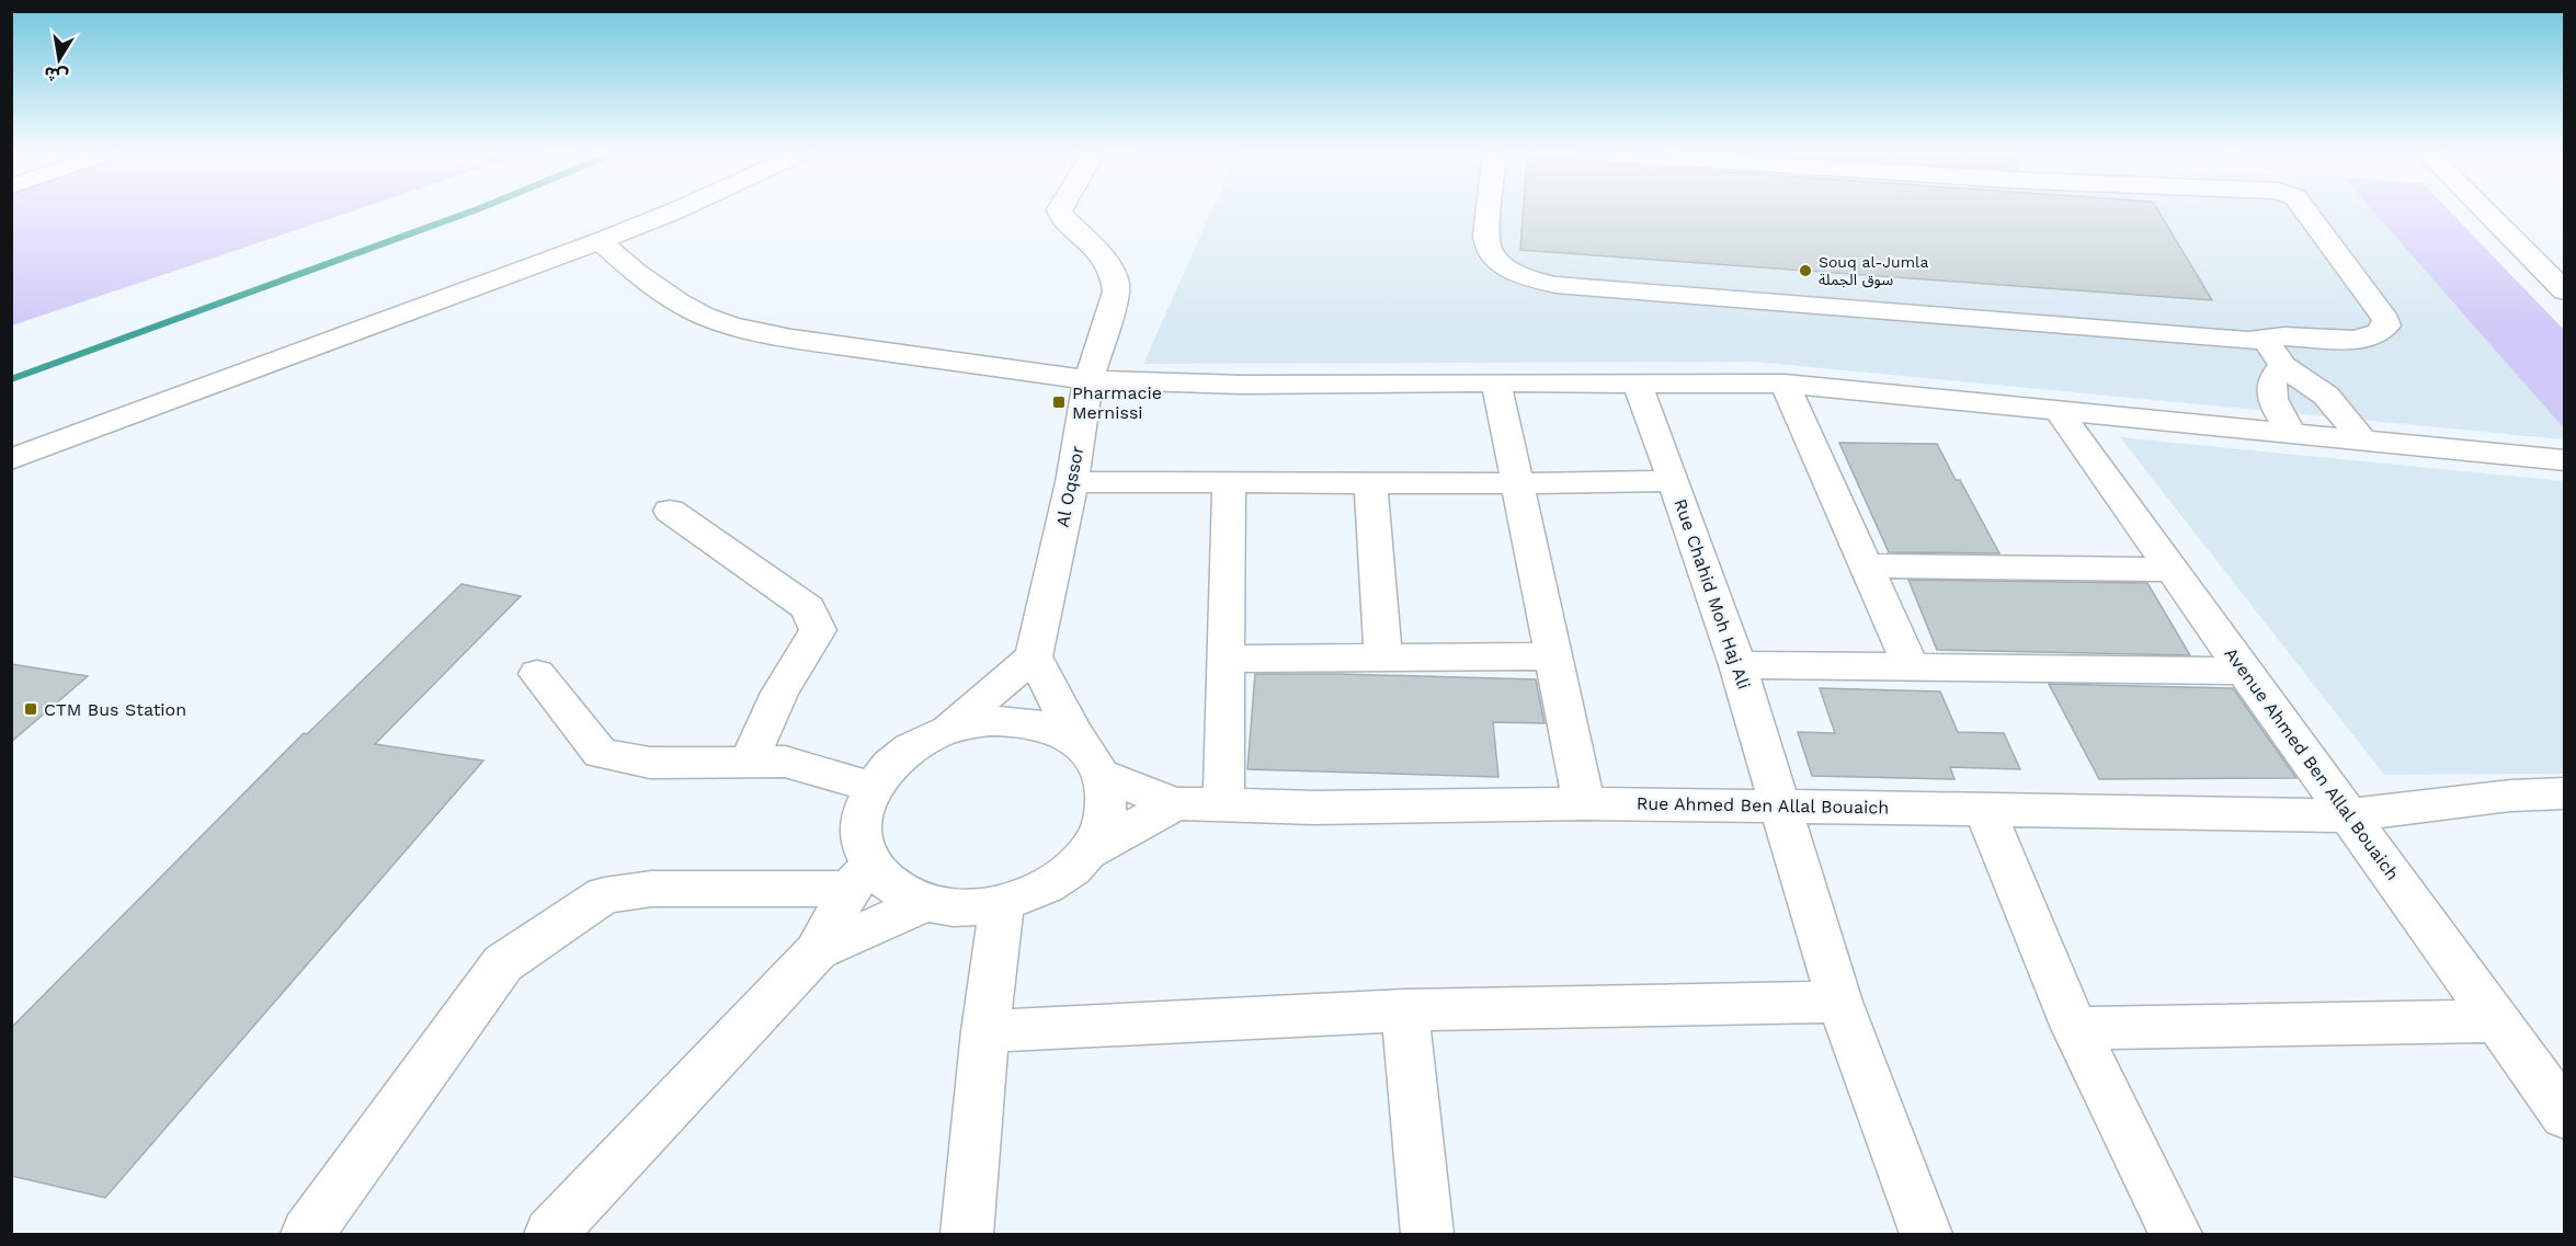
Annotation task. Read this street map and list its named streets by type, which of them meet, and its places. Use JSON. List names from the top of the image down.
{
  "streets": {
    "street": [
      "Al Oqssor",
      "Rue Chahid Moh Haj Ali",
      "Avenue Ahmed Ben Allal Bouaich",
      "Rue Ahmed Ben Allal Bouaich"
    ]
  },
  "crossings": [
    ["Rue Chahid Moh Haj Ali", "Rue Ahmed Ben Allal Bouaich"],
    ["Avenue Ahmed Ben Allal Bouaich", "Rue Ahmed Ben Allal Bouaich"]
  ],
  "places": {
    "other": ["Souq al-Jumla سوق الجملة"],
    "transit": ["Pharmacie Mernissi", "CTM Bus Station"]
  },
  "north": "bottom"
}
